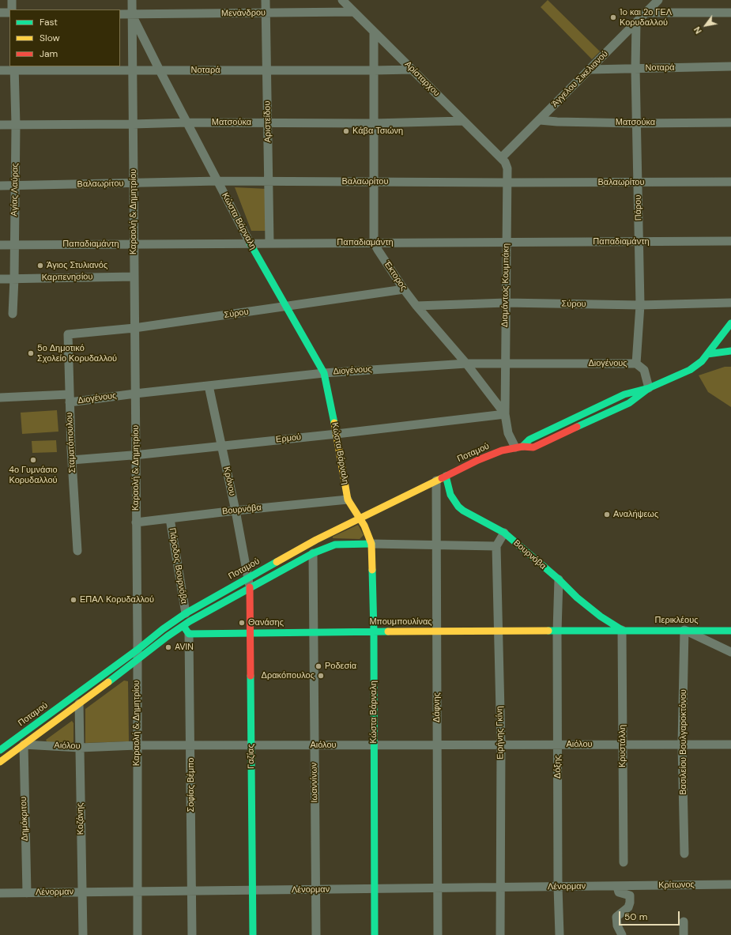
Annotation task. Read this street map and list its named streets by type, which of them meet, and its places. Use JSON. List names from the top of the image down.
{
  "streets": {
    "street": [
      "Μενάνδρου",
      "Νοταρά",
      "Αρίσταρχου",
      "Άγγελου Σικελιανού",
      "Αριστείδου",
      "Ματσούκα",
      "Βαλαωρίτου",
      "Αγίας Λαύρας",
      "Πάρου",
      "Καραολή & Δημητρίου",
      "Κώστα Βάρναλη",
      "Παπαδιαμάντη",
      "Έκτορος",
      "Καρπενησίου",
      "Διαμάντως Κουμπάκη",
      "Σύρου",
      "Διογένους",
      "Ερμού",
      "Σταματόπουλου",
      "Ποταμού",
      "Κρόνου",
      "Βουρνόβα",
      "Πάροδος Βουρνόβα",
      "Περικλέους",
      "Μπουμπουλίνας",
      "Δάφνης",
      "Ειρήνης Γκίνη",
      "Βασιλείου Βουλγαροκτόνου",
      "Αιόλου",
      "Κρυστάλλη",
      "Γαζίας",
      "Δόξης",
      "Ιωαννίνων",
      "Σοφίας Βέμπο",
      "Δημόκριτου",
      "Κοζάνης",
      "Κρίτωνος",
      "Λένορμαν"
    ]
  },
  "crossings": [
    ["Μενάνδρου", "Αρίσταρχου"],
    ["Μενάνδρου", "Αριστείδου"],
    ["Μενάνδρου", "Καραολή & Δημητρίου"],
    ["Μενάνδρου", "Κώστα Βάρναλη"],
    ["Νοταρά", "Αρίσταρχου"],
    ["Νοταρά", "Άγγελου Σικελιανού"],
    ["Νοταρά", "Αριστείδου"],
    ["Νοταρά", "Αγίας Λαύρας"],
    ["Νοταρά", "Πάρου"],
    ["Νοταρά", "Καραολή & Δημητρίου"],
    ["Νοταρά", "Κώστα Βάρναλη"],
    ["Νοταρά", "Έκτορος"],
    ["Αρίσταρχου", "Άγγελου Σικελιανού"],
    ["Αρίσταρχου", "Ματσούκα"],
    ["Αρίσταρχου", "Έκτορος"],
    ["Αρίσταρχου", "Διαμάντως Κουμπάκη"],
    ["Άγγελου Σικελιανού", "Ματσούκα"],
    ["Άγγελου Σικελιανού", "Πάρου"],
    ["Άγγελου Σικελιανού", "Διαμάντως Κουμπάκη"],
    ["Αριστείδου", "Ματσούκα"],
    ["Αριστείδου", "Βαλαωρίτου"],
    ["Αριστείδου", "Παπαδιαμάντη"],
    ["Ματσούκα", "Αγίας Λαύρας"],
    ["Ματσούκα", "Πάρου"],
    ["Ματσούκα", "Καραολή & Δημητρίου"],
    ["Ματσούκα", "Κώστα Βάρναλη"],
    ["Ματσούκα", "Έκτορος"],
    ["Βαλαωρίτου", "Αγίας Λαύρας"],
    ["Βαλαωρίτου", "Πάρου"],
    ["Βαλαωρίτου", "Καραολή & Δημητρίου"],
    ["Βαλαωρίτου", "Κώστα Βάρναλη"],
    ["Βαλαωρίτου", "Έκτορος"],
    ["Βαλαωρίτου", "Διαμάντως Κουμπάκη"],
    ["Αγίας Λαύρας", "Παπαδιαμάντη"],
    ["Αγίας Λαύρας", "Καρπενησίου"],
    ["Πάρου", "Παπαδιαμάντη"],
    ["Πάρου", "Σύρου"],
    ["Πάρου", "Διογένους"],
    ["Καραολή & Δημητρίου", "Κώστα Βάρναλη"],
    ["Καραολή & Δημητρίου", "Παπαδιαμάντη"],
    ["Καραολή & Δημητρίου", "Καρπενησίου"],
    ["Καραολή & Δημητρίου", "Σύρου"],
    ["Καραολή & Δημητρίου", "Διογένους"],
    ["Καραολή & Δημητρίου", "Ερμού"],
    ["Καραολή & Δημητρίου", "Ποταμού"],
    ["Καραολή & Δημητρίου", "Βουρνόβα"],
    ["Καραολή & Δημητρίου", "Αιόλου"],
    ["Καραολή & Δημητρίου", "Λένορμαν"],
    ["Κώστα Βάρναλη", "Παπαδιαμάντη"],
    ["Κώστα Βάρναλη", "Σύρου"],
    ["Κώστα Βάρναλη", "Διογένους"],
    ["Κώστα Βάρναλη", "Ερμού"],
    ["Κώστα Βάρναλη", "Ποταμού"],
    ["Κώστα Βάρναλη", "Βουρνόβα"],
    ["Κώστα Βάρναλη", "Μπουμπουλίνας"],
    ["Κώστα Βάρναλη", "Αιόλου"],
    ["Κώστα Βάρναλη", "Λένορμαν"],
    ["Παπαδιαμάντη", "Έκτορος"],
    ["Παπαδιαμάντη", "Διαμάντως Κουμπάκη"],
    ["Έκτορος", "Διαμάντως Κουμπάκη"],
    ["Έκτορος", "Σύρου"],
    ["Έκτορος", "Διογένους"],
    ["Έκτορος", "Ερμού"],
    ["Έκτορος", "Ποταμού"],
    ["Διαμάντως Κουμπάκη", "Σύρου"],
    ["Διαμάντως Κουμπάκη", "Διογένους"],
    ["Διαμάντως Κουμπάκη", "Ερμού"],
    ["Σύρου", "Σταματόπουλου"],
    ["Διογένους", "Σταματόπουλου"],
    ["Διογένους", "Κρόνου"],
    ["Ερμού", "Σταματόπουλου"],
    ["Ερμού", "Κρόνου"],
    ["Ποταμού", "Κρόνου"],
    ["Ποταμού", "Βουρνόβα"],
    ["Ποταμού", "Πάροδος Βουρνόβα"],
    ["Ποταμού", "Δάφνης"],
    ["Ποταμού", "Αιόλου"],
    ["Ποταμού", "Γαζίας"],
    ["Ποταμού", "Ιωαννίνων"],
    ["Ποταμού", "Δημόκριτου"],
    ["Ποταμού", "Κοζάνης"],
    ["Κρόνου", "Βουρνόβα"],
    ["Κρόνου", "Γαζίας"],
    ["Βουρνόβα", "Πάροδος Βουρνόβα"],
    ["Βουρνόβα", "Περικλέους"],
    ["Βουρνόβα", "Μπουμπουλίνας"],
    ["Βουρνόβα", "Κρυστάλλη"],
    ["Βουρνόβα", "Δόξης"],
    ["Περικλέους", "Μπουμπουλίνας"],
    ["Περικλέους", "Βασιλείου Βουλγαροκτόνου"],
    ["Περικλέους", "Κρυστάλλη"],
    ["Μπουμπουλίνας", "Δάφνης"],
    ["Μπουμπουλίνας", "Ειρήνης Γκίνη"],
    ["Μπουμπουλίνας", "Κρυστάλλη"],
    ["Μπουμπουλίνας", "Γαζίας"],
    ["Μπουμπουλίνας", "Δόξης"],
    ["Μπουμπουλίνας", "Ιωαννίνων"],
    ["Μπουμπουλίνας", "Σοφίας Βέμπο"],
    ["Δάφνης", "Αιόλου"],
    ["Δάφνης", "Λένορμαν"],
    ["Ειρήνης Γκίνη", "Αιόλου"],
    ["Ειρήνης Γκίνη", "Λένορμαν"],
    ["Βασιλείου Βουλγαροκτόνου", "Αιόλου"],
    ["Αιόλου", "Κρυστάλλη"],
    ["Αιόλου", "Γαζίας"],
    ["Αιόλου", "Δόξης"],
    ["Αιόλου", "Ιωαννίνων"],
    ["Αιόλου", "Σοφίας Βέμπο"],
    ["Αιόλου", "Δημόκριτου"],
    ["Αιόλου", "Κοζάνης"],
    ["Γαζίας", "Λένορμαν"],
    ["Δόξης", "Λένορμαν"],
    ["Ιωαννίνων", "Λένορμαν"],
    ["Σοφίας Βέμπο", "Λένορμαν"],
    ["Δημόκριτου", "Λένορμαν"],
    ["Κοζάνης", "Λένορμαν"],
    ["Κρίτωνος", "Λένορμαν"]
  ],
  "places": [
    "1o και 2ο ΓΕΛ Κορυδαλλού",
    "Κάβα Τσιώνη",
    "Άγιος Στυλιανός",
    "5ο Δημοτικό Σχολείο Κορυδαλλού",
    "4ο Γυμνάσιο Κορυδαλλού",
    "Αναλήψεως",
    "ΕΠΑΛ Κορυδαλλού",
    "Θανάσης",
    "AVIN",
    "Ροδεσία",
    "Δρακόπουλος"
  ],
  "legend": ["Fast", "Slow", "Jam"],
  "scale_bar": "50 m",
  "north": "bottom left"
}
